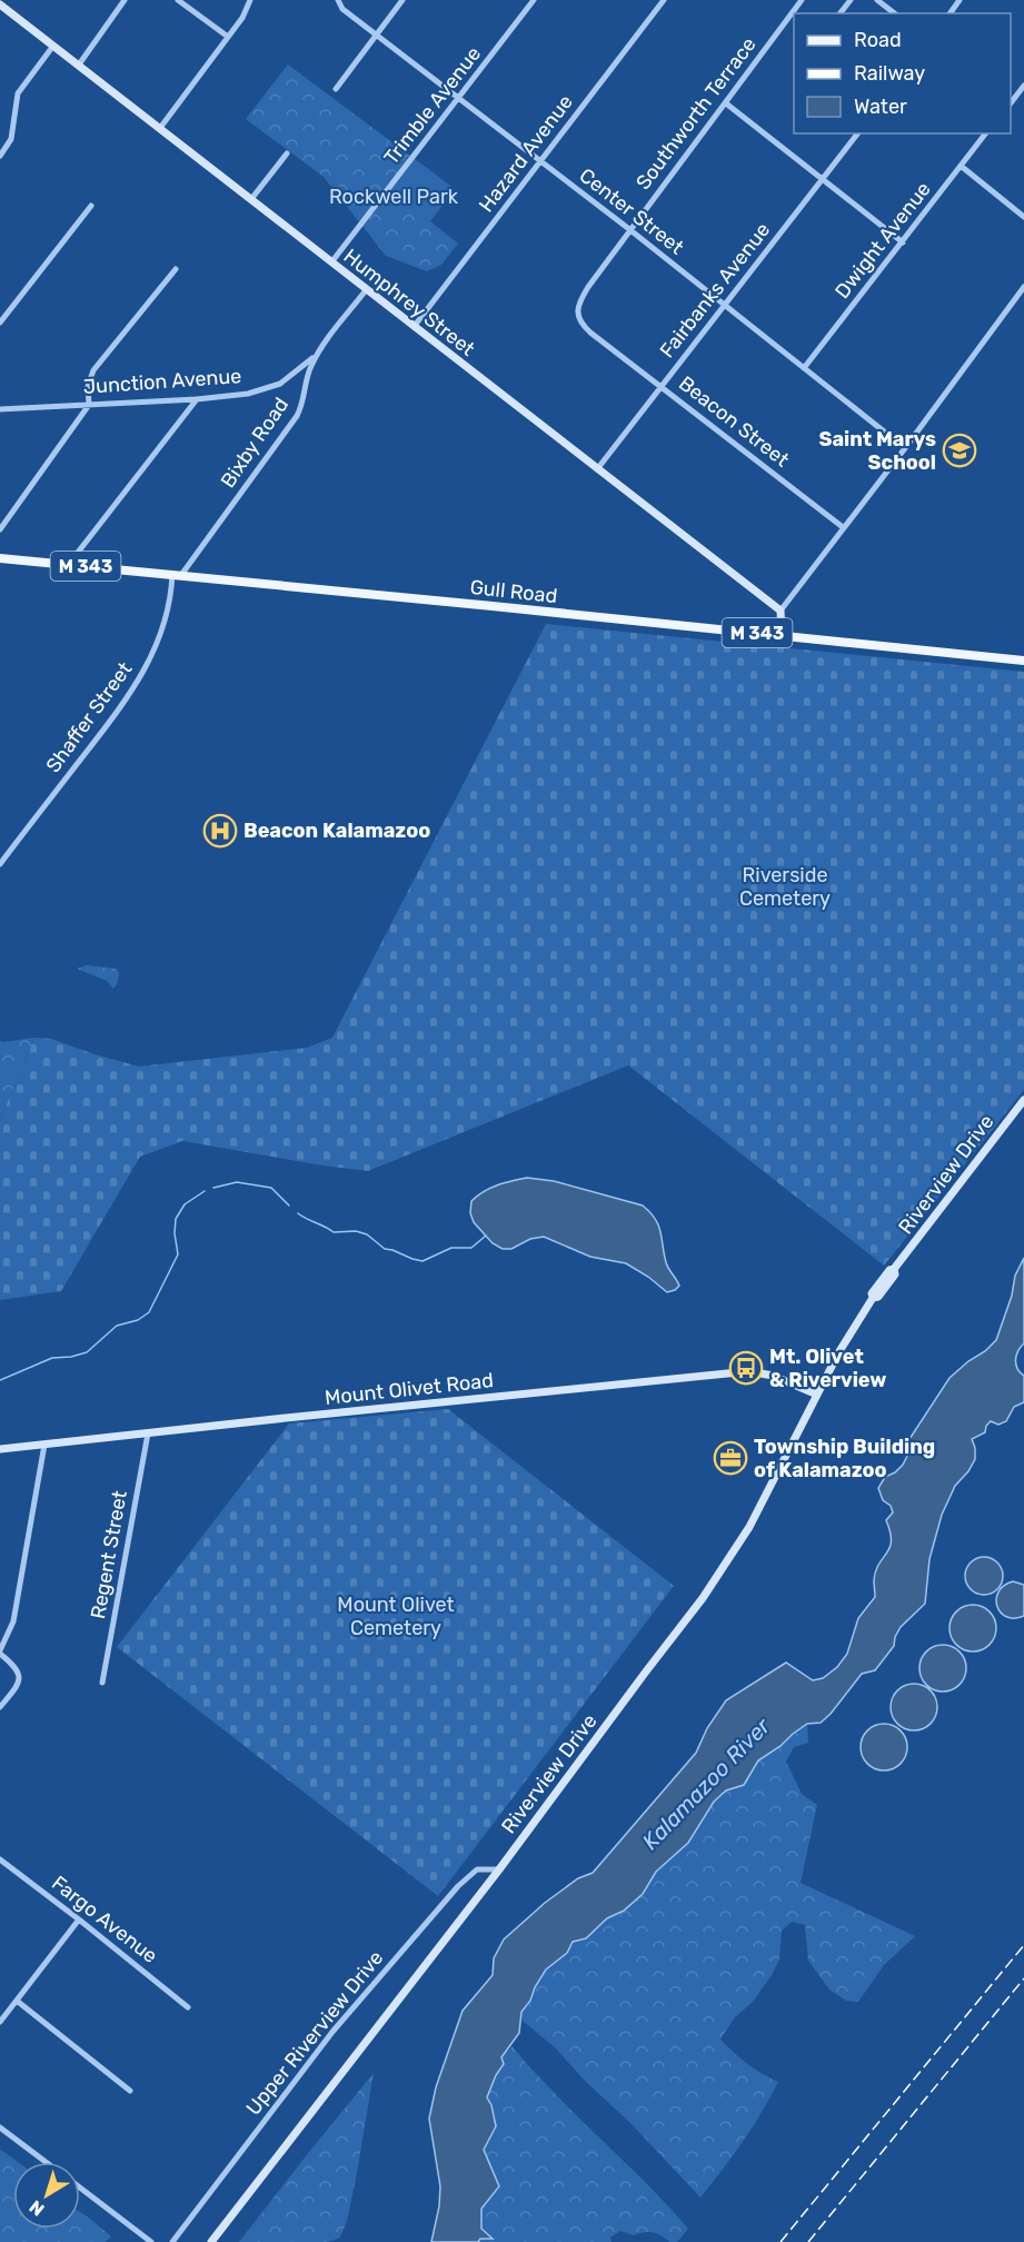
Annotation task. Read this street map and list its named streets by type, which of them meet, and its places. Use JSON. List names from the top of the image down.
{
  "streets": {
    "main road": ["M 343", "Gull Road"],
    "street": [
      "Trimble Avenue",
      "Southworth Terrace",
      "Hazard Avenue",
      "Center Street",
      "Dwight Avenue",
      "Fairbanks Avenue",
      "Humphrey Street",
      "Junction Avenue",
      "Beacon Street",
      "Bixby Road",
      "Shaffer Street",
      "Riverview Drive",
      "Mount Olivet Road",
      "Regent Street",
      "Fargo Avenue",
      "Upper Riverview Drive"
    ]
  },
  "crossings": [
    ["Trimble Avenue", "Center Street"],
    ["Trimble Avenue", "Humphrey Street"],
    ["Southworth Terrace", "Center Street"],
    ["Southworth Terrace", "Beacon Street"],
    ["Hazard Avenue", "Center Street"],
    ["Hazard Avenue", "Humphrey Street"],
    ["Center Street", "Dwight Avenue"],
    ["Center Street", "Fairbanks Avenue"],
    ["Fairbanks Avenue", "Humphrey Street"],
    ["Fairbanks Avenue", "Beacon Street"],
    ["Humphrey Street", "Bixby Road"],
    ["Junction Avenue", "Bixby Road"],
    ["Bixby Road", "Gull Road"],
    ["Bixby Road", "Shaffer Street"],
    ["Gull Road", "Shaffer Street"],
    ["Riverview Drive", "Mount Olivet Road"],
    ["Riverview Drive", "Upper Riverview Drive"],
    ["Mount Olivet Road", "Regent Street"]
  ],
  "water": ["Kalamazoo River"],
  "parks": ["Rockwell Park", "Riverside Cemetery", "Mount Olivet Cemetery"],
  "places": {
    "school or university": ["Saint Marys School"],
    "hospital": ["Beacon Kalamazoo"],
    "bus stop": ["Mt. Olivet & Riverview"],
    "office": ["Township Building of Kalamazoo"]
  },
  "legend": ["Road", "Railway", "Water"],
  "north": "bottom left"
}
